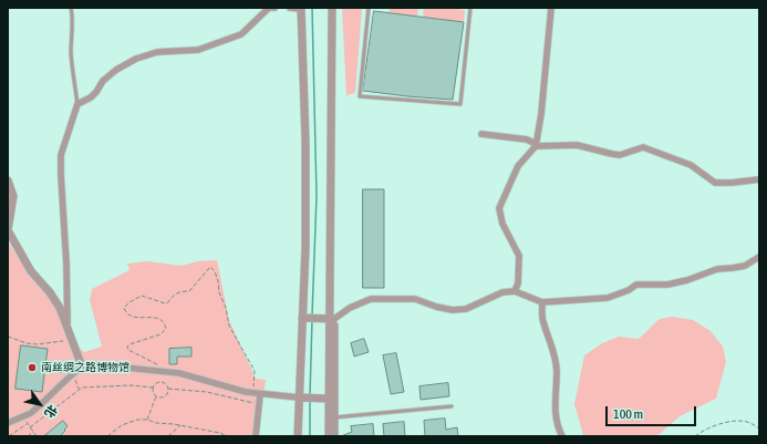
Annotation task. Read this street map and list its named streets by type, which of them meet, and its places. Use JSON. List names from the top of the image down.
{
  "places": ["南丝绸之路博物馆"],
  "scale_bar": "100 m",
  "north": "bottom right"
}
